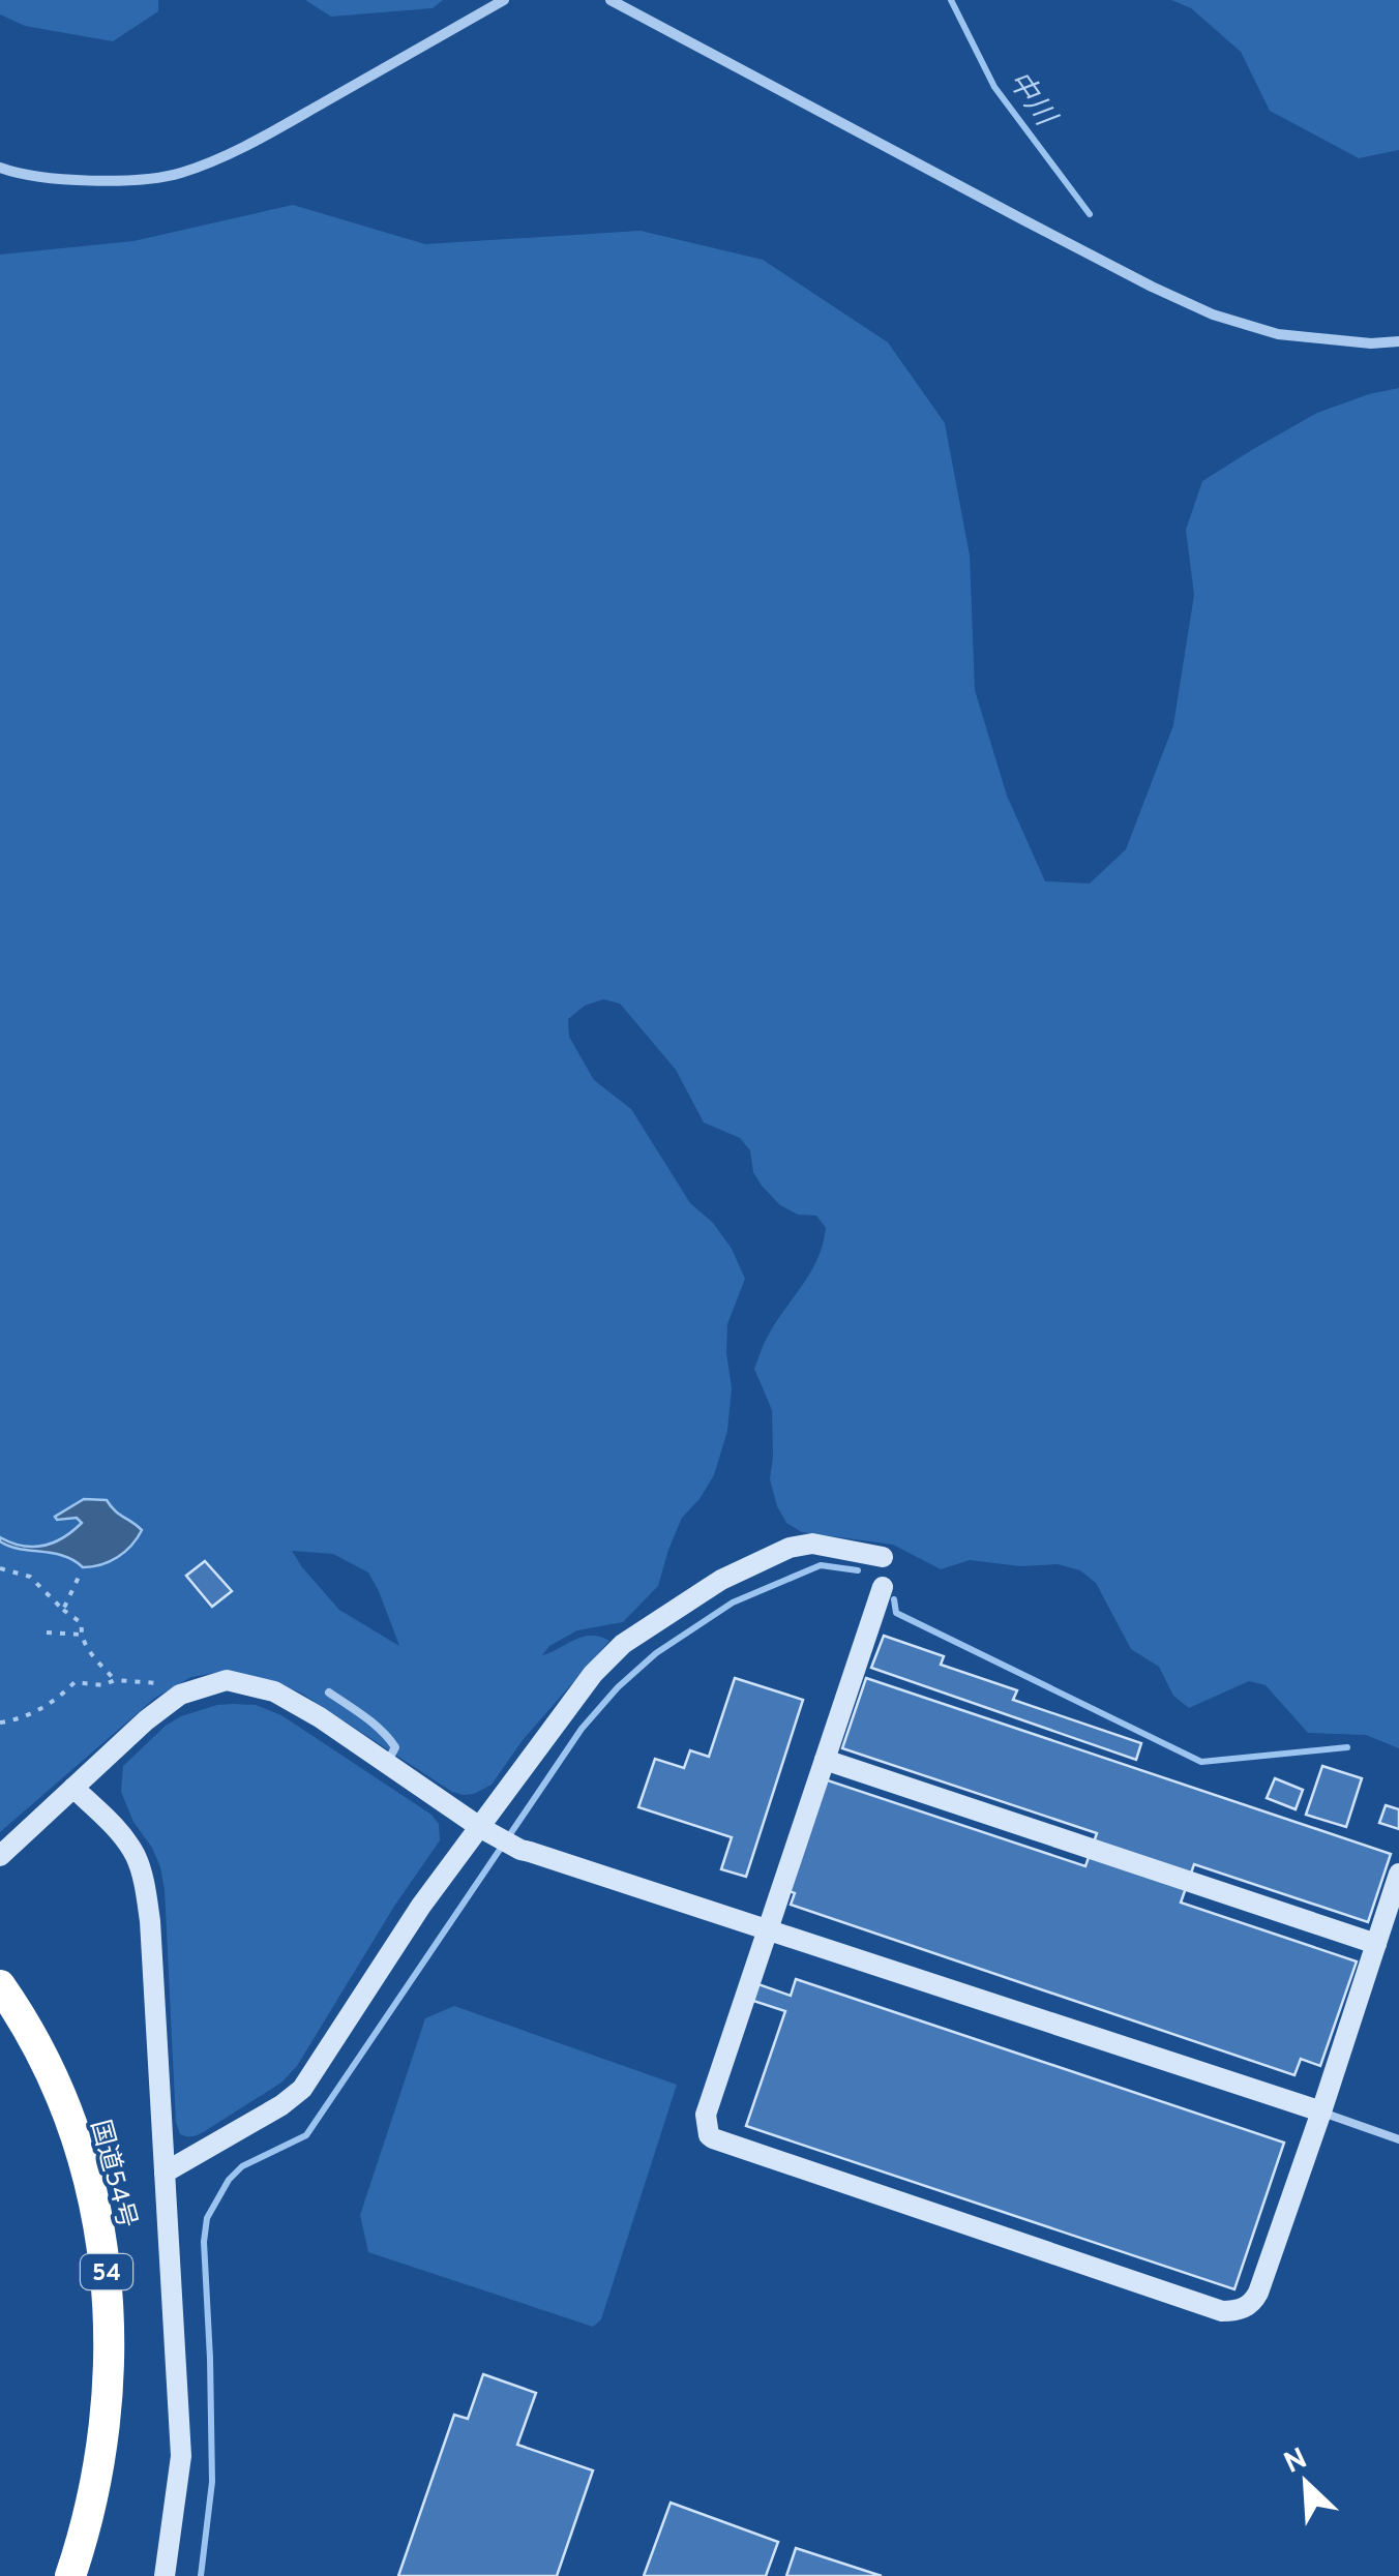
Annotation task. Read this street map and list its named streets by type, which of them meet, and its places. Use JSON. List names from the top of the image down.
{
  "streets": {
    "highway": ["国道54号", "54"]
  },
  "water": ["中川"],
  "north": "top left"
}
